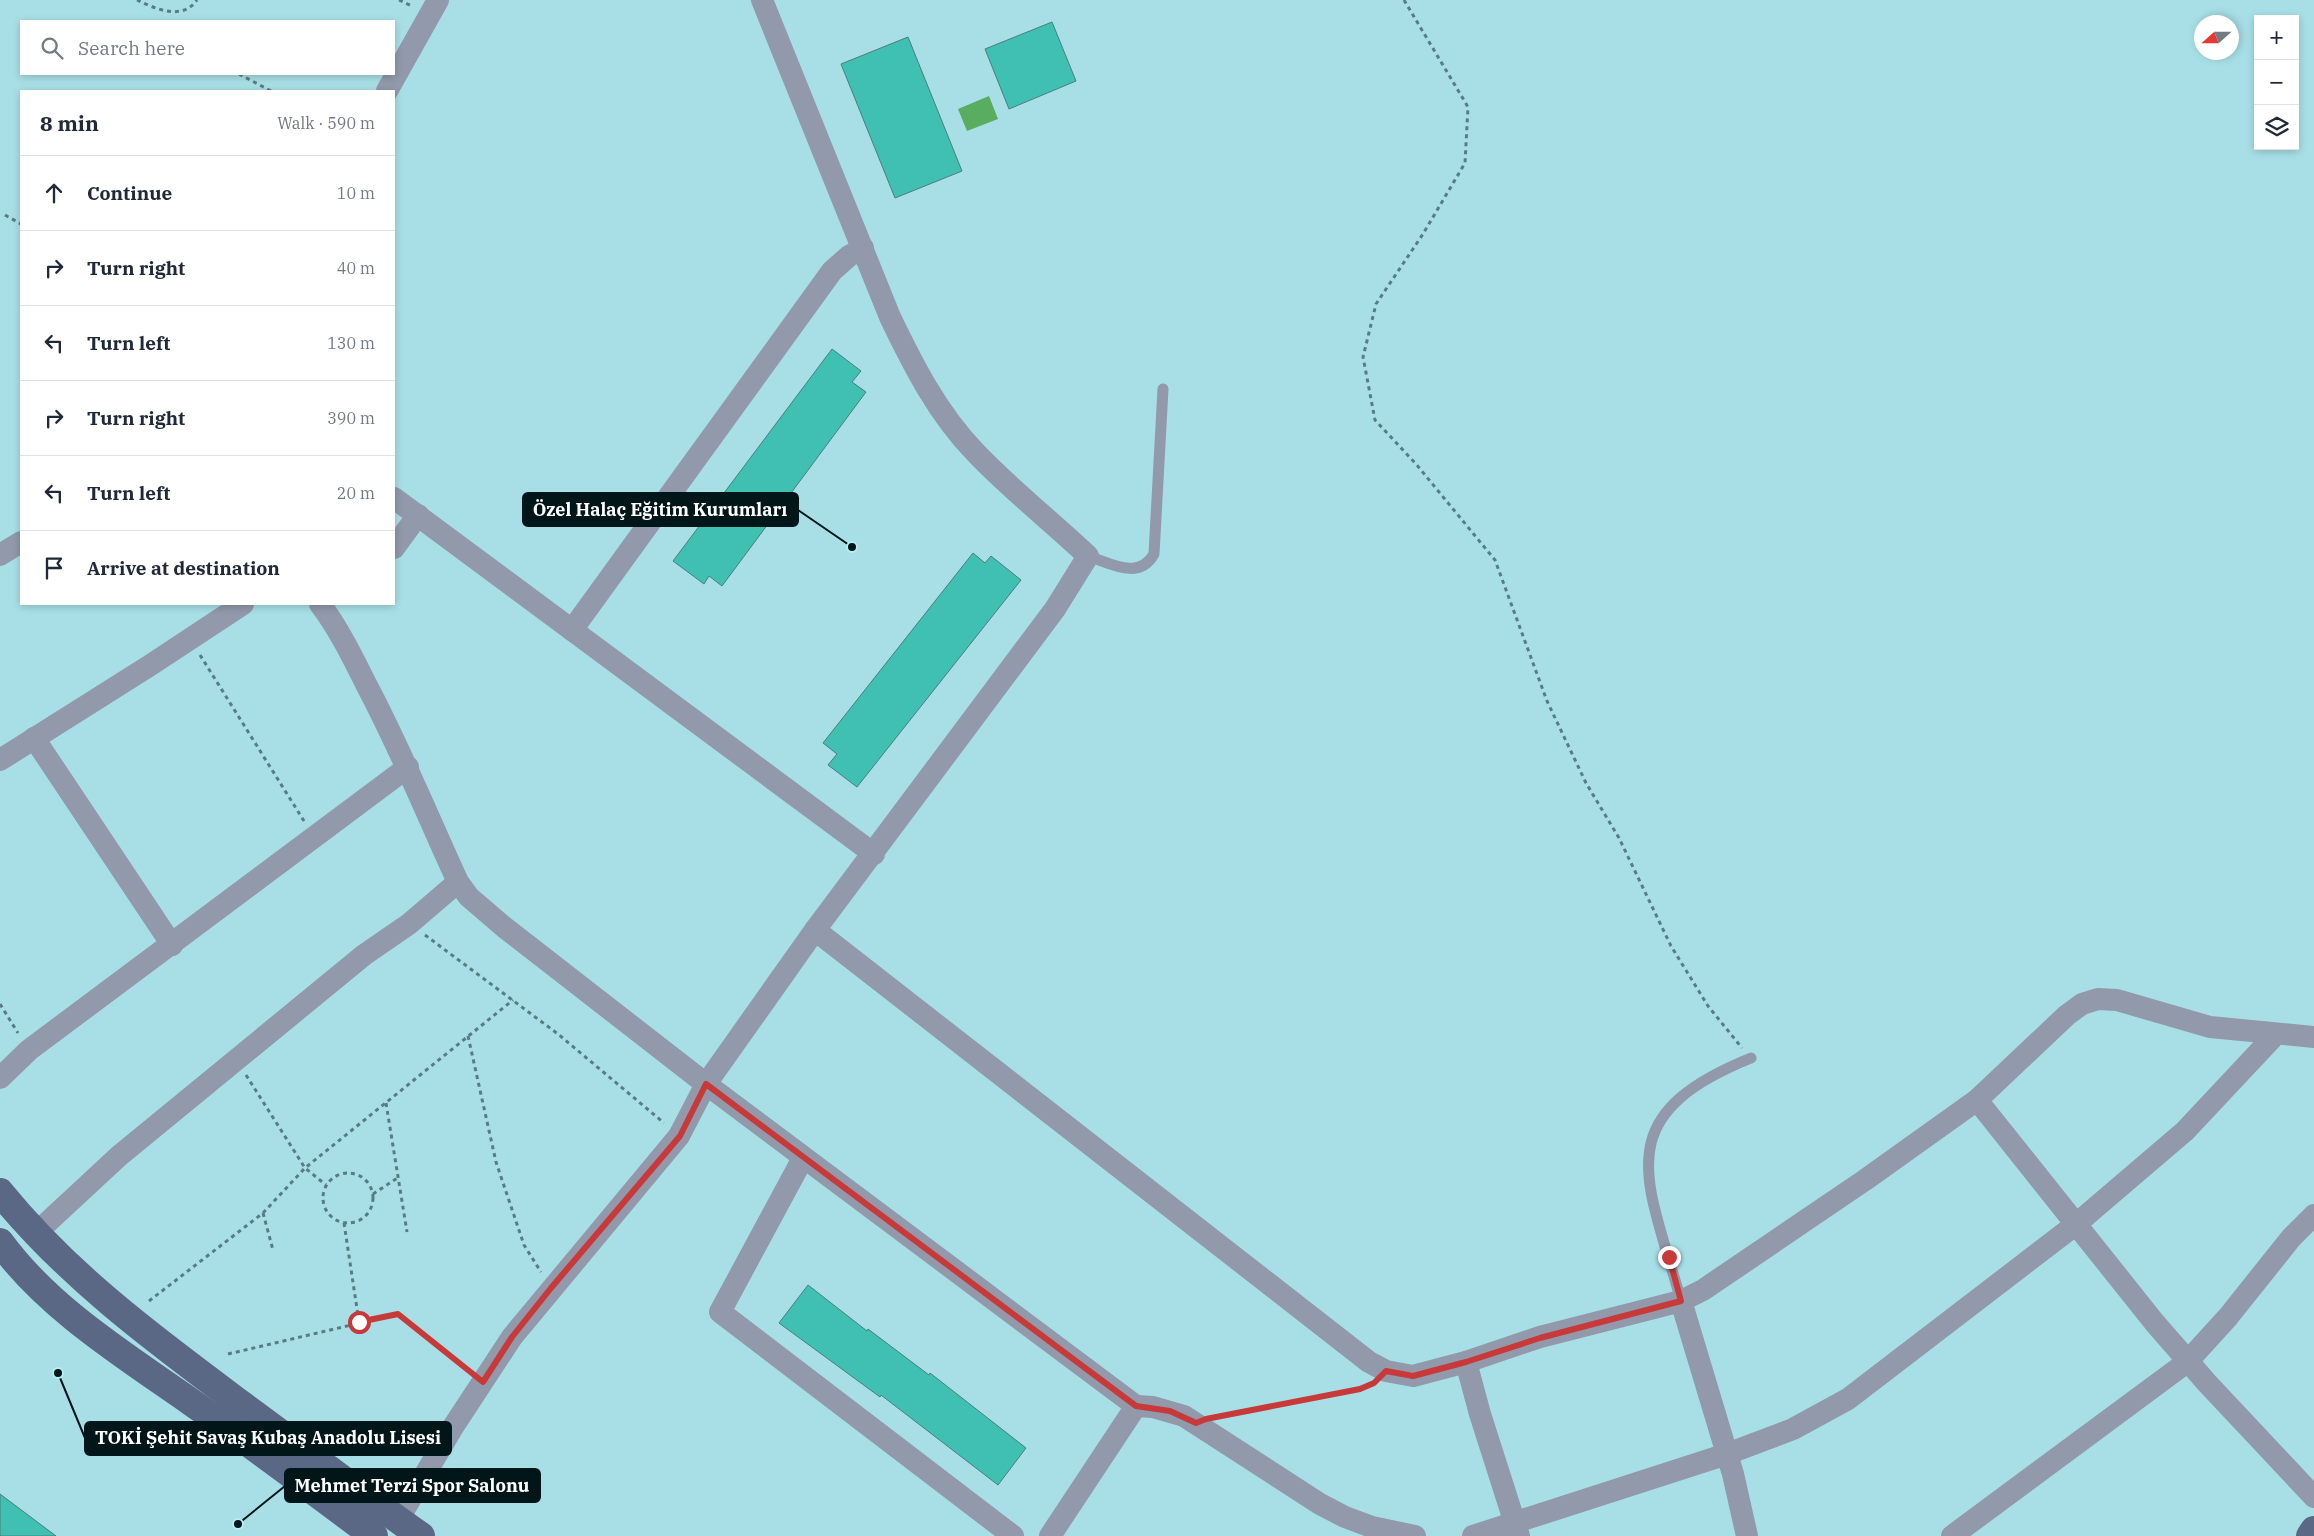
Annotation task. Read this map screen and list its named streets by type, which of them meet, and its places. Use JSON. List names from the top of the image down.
{
  "places": ["Özel Halaç Eğitim Kurumları", "TOKİ Şehit Savaş Kubaş Anadolu Lisesi", "Mehmet Terzi Spor Salonu"],
  "north": "left",
  "page": {
    "map_buttons": ["+", "−"],
    "search": "Search here",
    "heading": ["8 min", "Walk · 590 m"],
    "list": [
      ["Continue", "10 m"],
      ["Turn right", "40 m"],
      ["Turn left", "130 m"],
      ["Turn right", "390 m"],
      ["Turn left", "20 m"],
      "Arrive at destination"
    ]
  }
}
